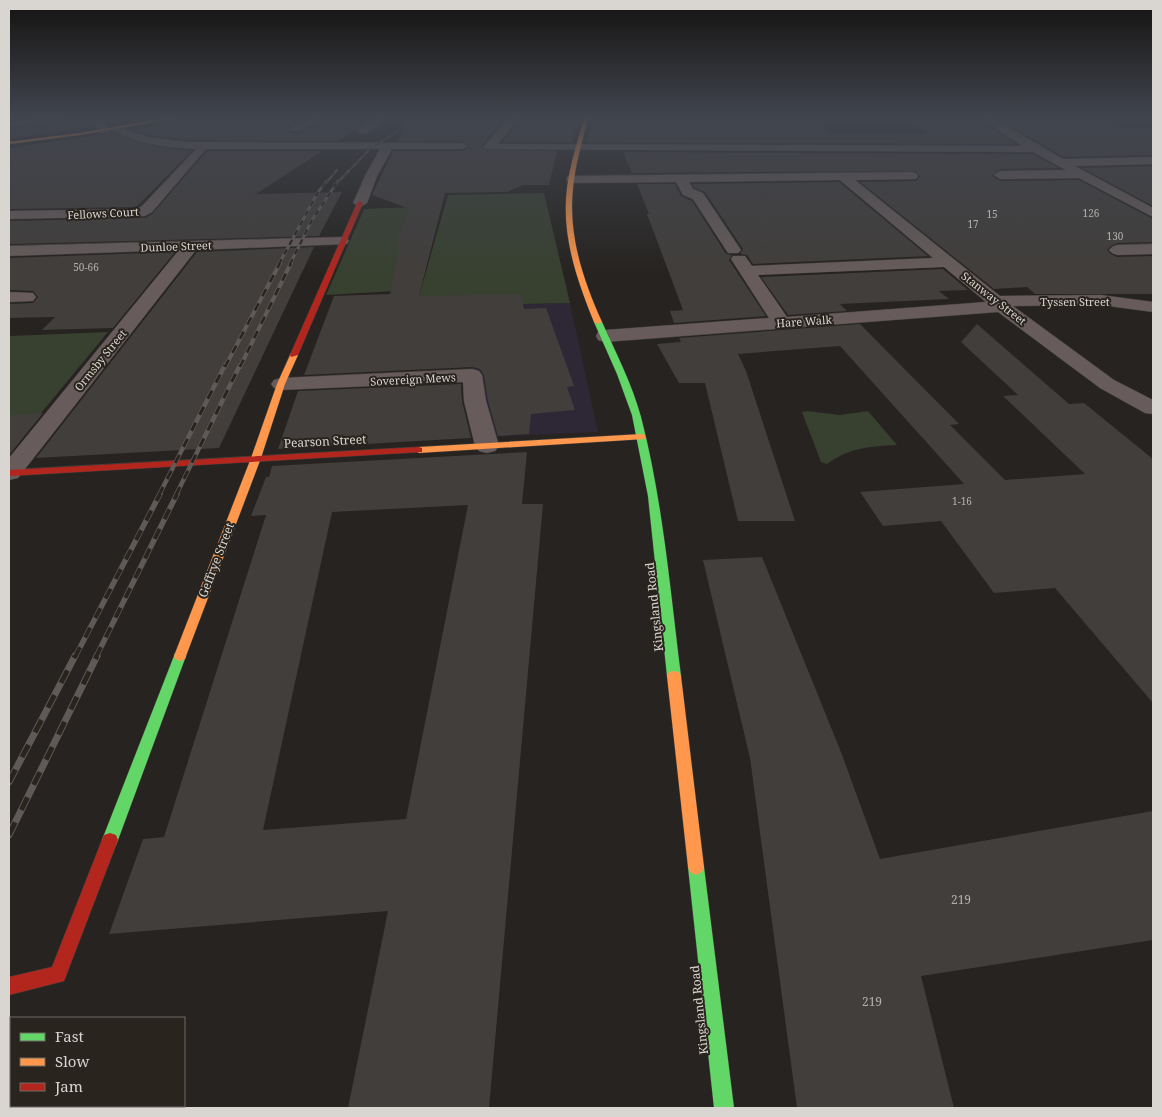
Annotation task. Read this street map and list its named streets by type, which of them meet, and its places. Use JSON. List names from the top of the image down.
{
  "streets": {
    "main road": ["Pearson Street", "Geffrye Street", "Kingsland Road"],
    "street": [
      "Fellows Court",
      "Dunloe Street",
      "Stanway Street",
      "Tyssen Street",
      "Hare Walk",
      "Ormsby Street",
      "Sovereign Mews"
    ]
  },
  "crossings": [
    ["Dunloe Street", "Ormsby Street"],
    ["Dunloe Street", "Geffrye Street"],
    ["Stanway Street", "Tyssen Street"],
    ["Stanway Street", "Hare Walk"],
    ["Tyssen Street", "Hare Walk"],
    ["Hare Walk", "Kingsland Road"],
    ["Ormsby Street", "Pearson Street"],
    ["Sovereign Mews", "Pearson Street"],
    ["Sovereign Mews", "Geffrye Street"],
    ["Pearson Street", "Geffrye Street"],
    ["Pearson Street", "Kingsland Road"]
  ],
  "house_numbers": [
    "126",
    "15",
    "17",
    "130",
    "50-66",
    "1-16",
    "219",
    "219"
  ],
  "legend": ["Fast", "Slow", "Jam"]
}
